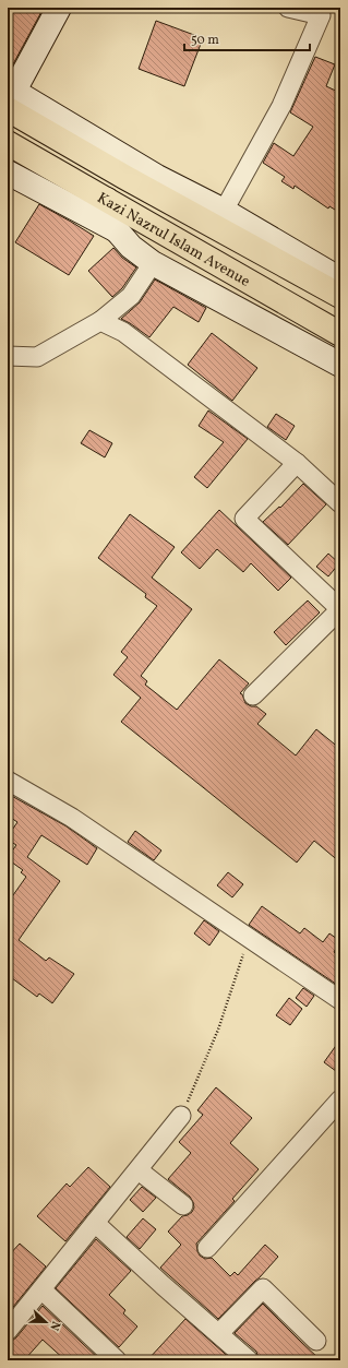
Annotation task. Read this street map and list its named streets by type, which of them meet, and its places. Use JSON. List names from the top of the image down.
{
  "streets": {
    "main road": ["Kazi Nazrul Islam Avenue"]
  },
  "scale_bar": "50 m",
  "north": "right"
}
